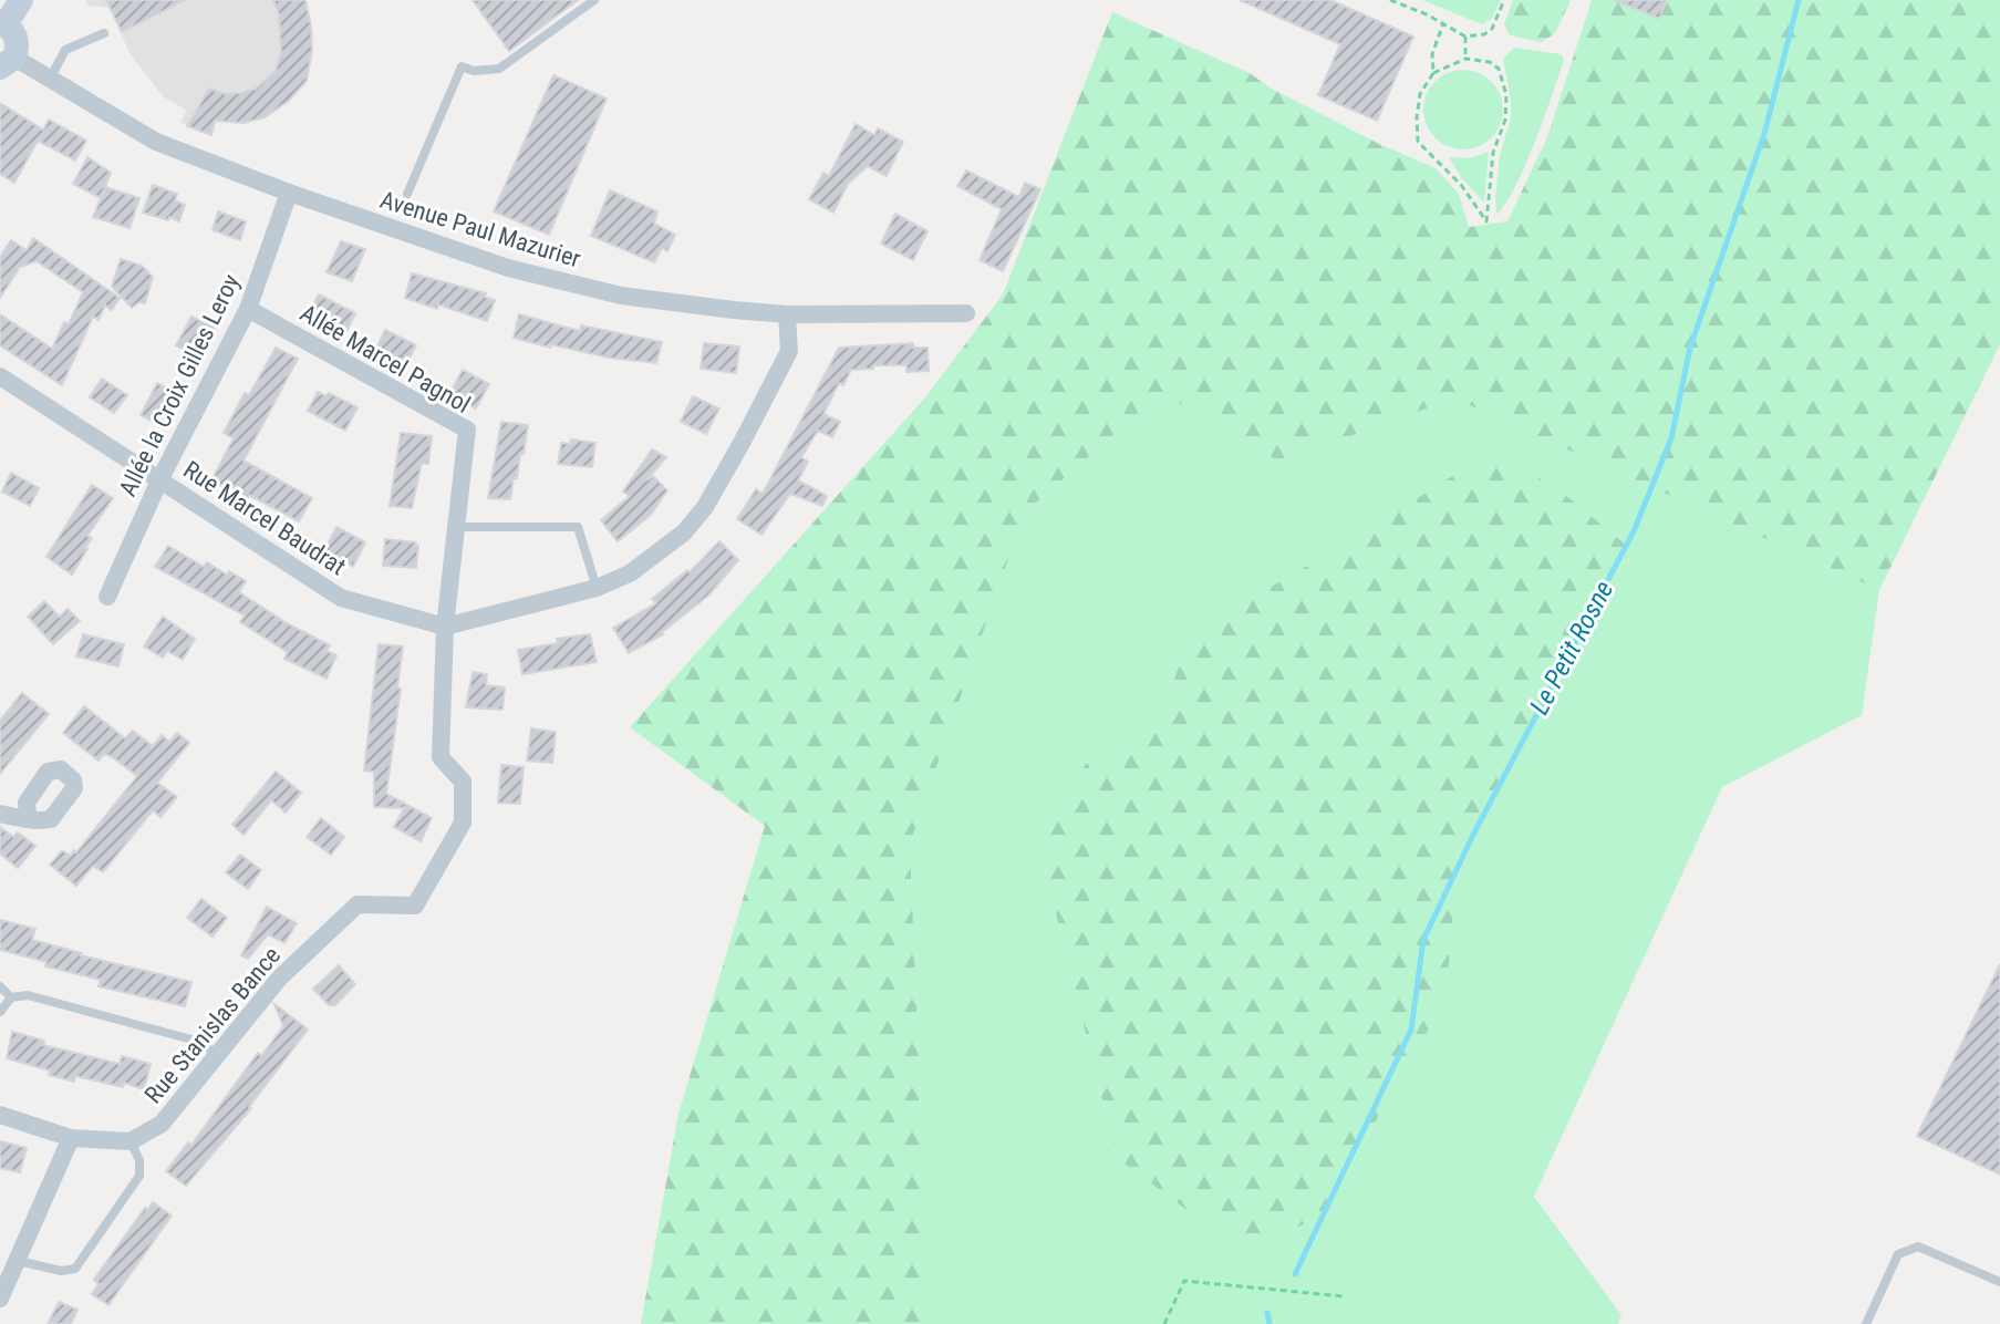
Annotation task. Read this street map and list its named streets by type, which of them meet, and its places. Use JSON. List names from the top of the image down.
{
  "streets": {
    "street": [
      "Avenue Paul Mazurier",
      "Allée Marcel Pagnol",
      "Allée la Croix Gilles Leroy",
      "Rue Marcel Baudrat",
      "Rue Stanislas Bance"
    ]
  },
  "crossings": [
    ["Avenue Paul Mazurier", "Allée la Croix Gilles Leroy"],
    ["Avenue Paul Mazurier", "Rue Marcel Baudrat"],
    ["Allée Marcel Pagnol", "Allée la Croix Gilles Leroy"],
    ["Allée Marcel Pagnol", "Rue Marcel Baudrat"],
    ["Allée Marcel Pagnol", "Rue Stanislas Bance"],
    ["Allée la Croix Gilles Leroy", "Rue Marcel Baudrat"],
    ["Rue Marcel Baudrat", "Rue Stanislas Bance"]
  ],
  "water": ["Le Petit Rosne"]
}
